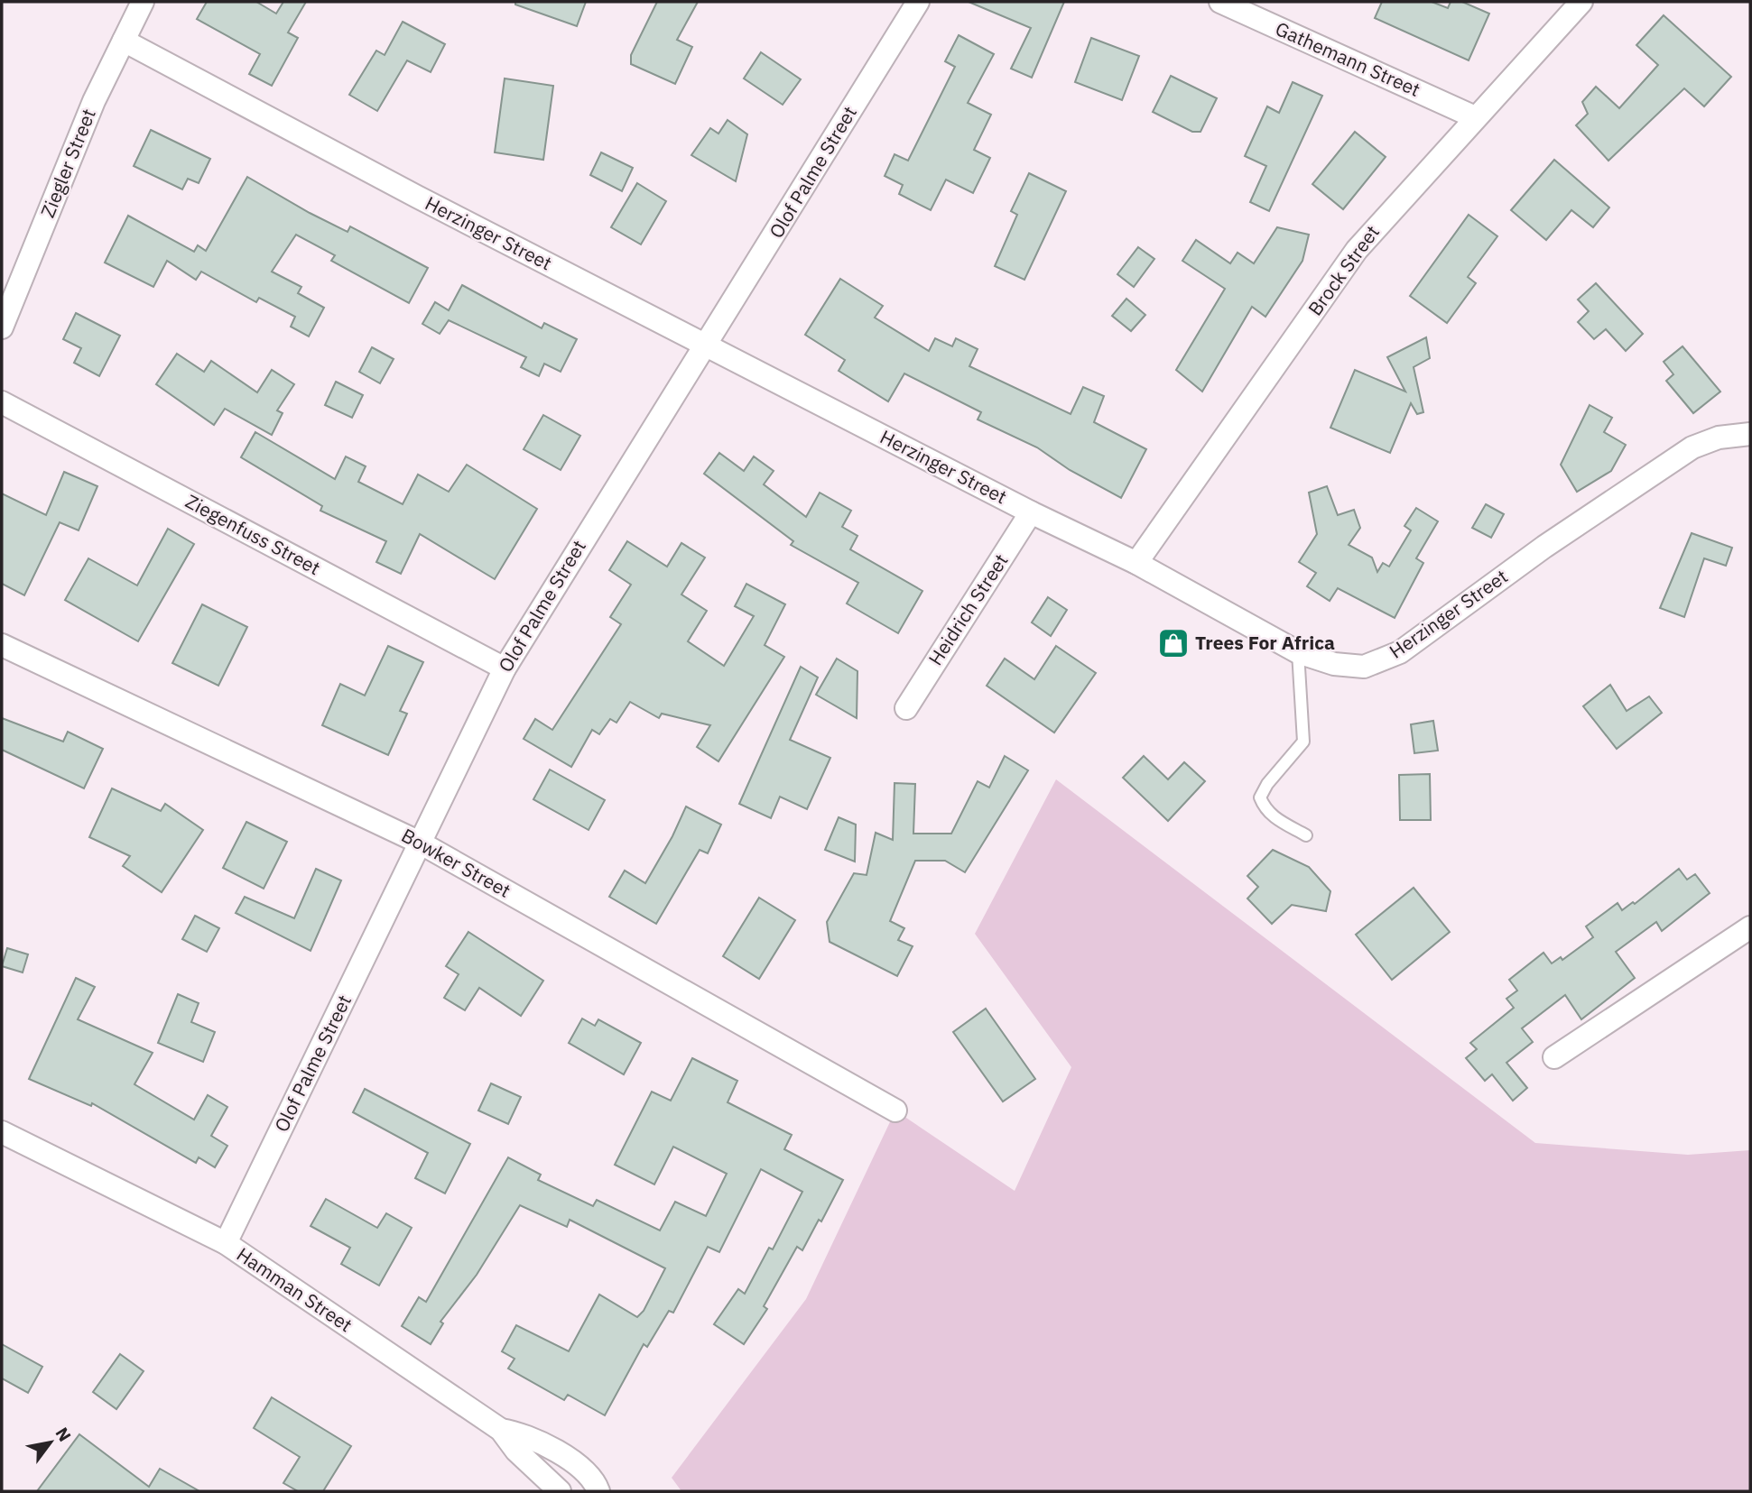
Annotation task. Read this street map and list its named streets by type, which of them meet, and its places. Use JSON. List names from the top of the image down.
{
  "streets": {
    "street": [
      "Gathemann Street",
      "Ziegler Street",
      "Olof Palme Street",
      "Herzinger Street",
      "Brock Street",
      "Ziegenfuss Street",
      "Heidrich Street",
      "Bowker Street",
      "Hamman Street"
    ]
  },
  "crossings": [
    ["Gathemann Street", "Brock Street"],
    ["Ziegler Street", "Herzinger Street"],
    ["Olof Palme Street", "Herzinger Street"],
    ["Olof Palme Street", "Ziegenfuss Street"],
    ["Olof Palme Street", "Bowker Street"],
    ["Olof Palme Street", "Hamman Street"],
    ["Herzinger Street", "Brock Street"],
    ["Herzinger Street", "Heidrich Street"]
  ],
  "places": {
    "shop": ["Trees For Africa"]
  },
  "north": "top right"
}
